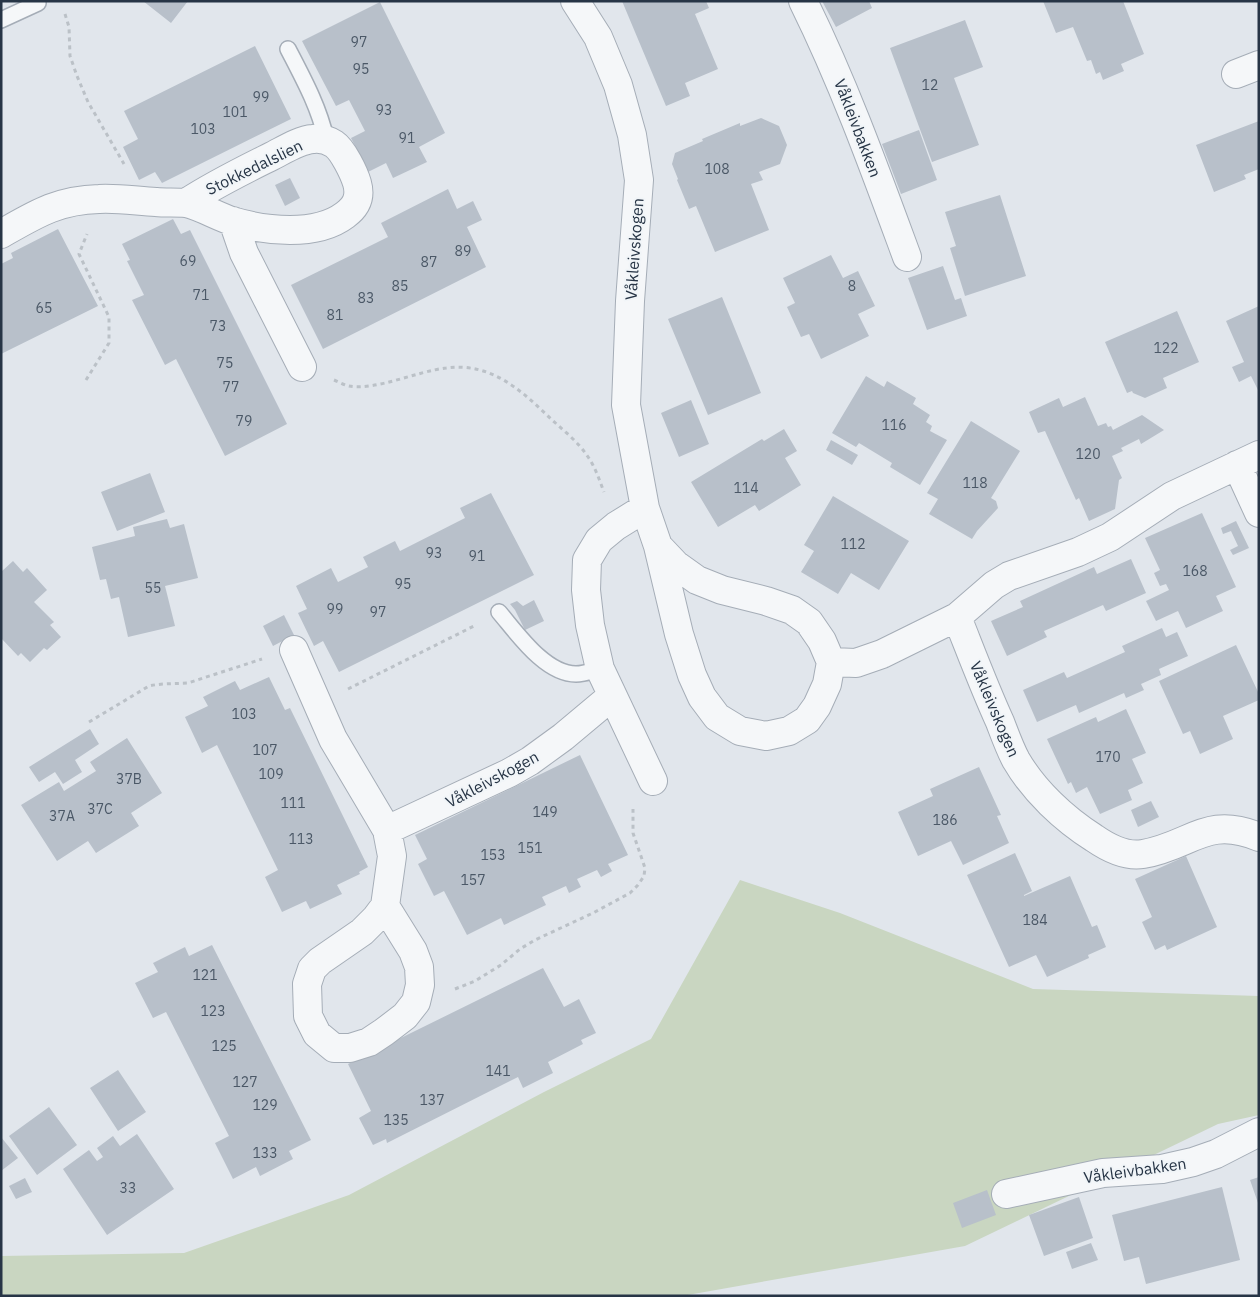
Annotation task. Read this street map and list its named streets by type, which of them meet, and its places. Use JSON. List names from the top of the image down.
{
  "streets": {
    "street": ["Våkleivbakken", "Stokkedalslien", "Våkleivskogen"]
  },
  "house_numbers": [
    "97",
    "95",
    "12",
    "99",
    "93",
    "101",
    "103",
    "91",
    "108",
    "89",
    "69",
    "87",
    "85",
    "8",
    "71",
    "83",
    "65",
    "81",
    "73",
    "122",
    "75",
    "77",
    "79",
    "116",
    "120",
    "118",
    "114",
    "112",
    "93",
    "91",
    "168",
    "95",
    "55",
    "99",
    "97",
    "103",
    "107",
    "170",
    "109",
    "37B",
    "111",
    "37C",
    "149",
    "37A",
    "186",
    "113",
    "151",
    "153",
    "157",
    "184",
    "121",
    "123",
    "125",
    "141",
    "127",
    "137",
    "129",
    "135",
    "133",
    "33"
  ]
}
